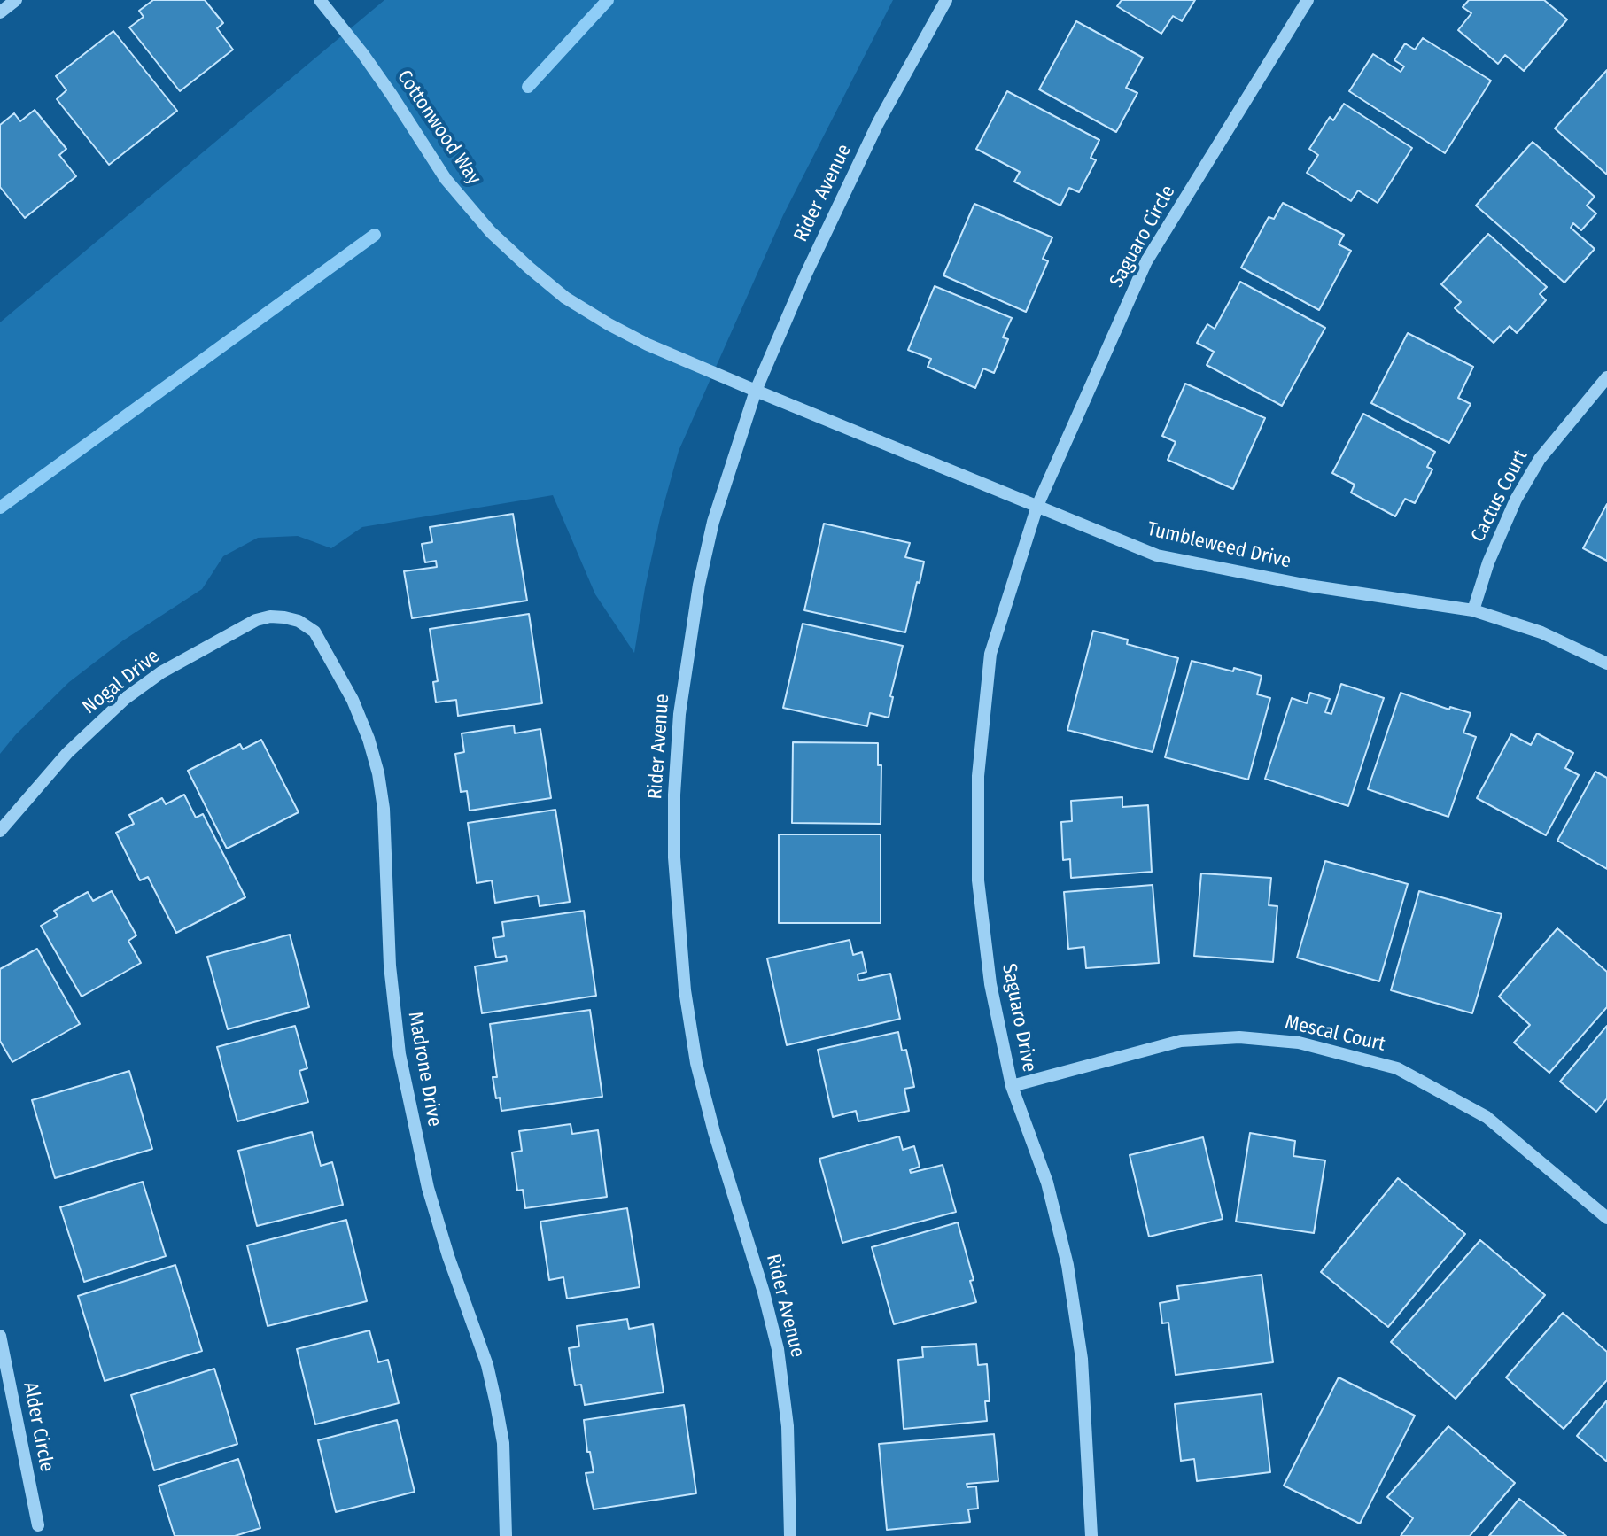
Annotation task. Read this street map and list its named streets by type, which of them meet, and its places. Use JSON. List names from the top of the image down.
{
  "streets": {
    "street": [
      "Cottonwood Way",
      "Rider Avenue",
      "Saguaro Circle",
      "Cactus Court",
      "Tumbleweed Drive",
      "Nogal Drive",
      "Saguaro Drive",
      "Mescal Court",
      "Madrone Drive",
      "Alder Circle"
    ]
  },
  "crossings": [
    ["Cottonwood Way", "Rider Avenue"],
    ["Cottonwood Way", "Tumbleweed Drive"],
    ["Rider Avenue", "Tumbleweed Drive"],
    ["Saguaro Circle", "Tumbleweed Drive"],
    ["Saguaro Circle", "Saguaro Drive"],
    ["Cactus Court", "Tumbleweed Drive"],
    ["Tumbleweed Drive", "Saguaro Drive"],
    ["Nogal Drive", "Madrone Drive"],
    ["Saguaro Drive", "Mescal Court"]
  ]
}
